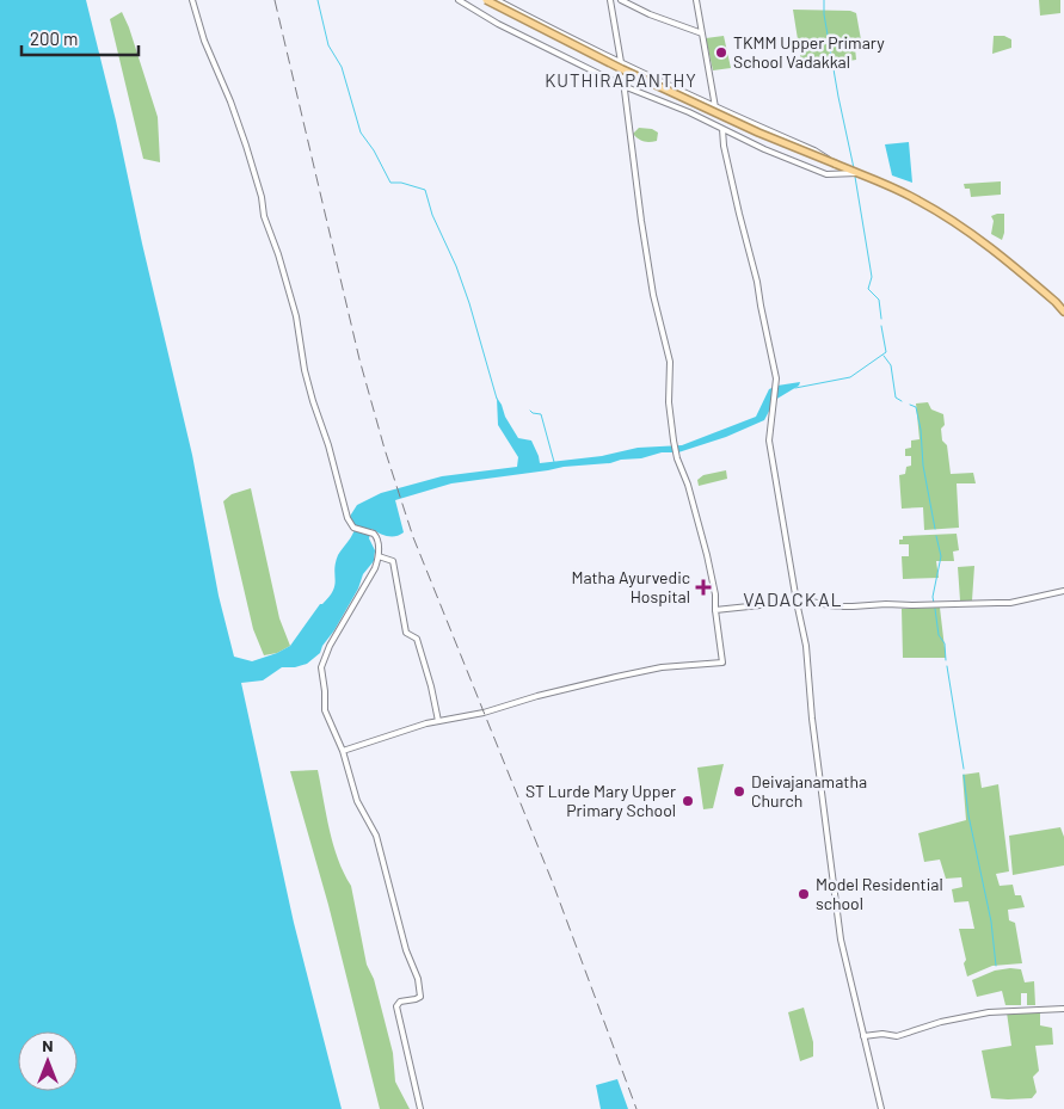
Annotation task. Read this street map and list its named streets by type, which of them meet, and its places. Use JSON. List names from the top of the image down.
{
  "districts": ["KUTHIRAPANTHY", "VADACKAL"],
  "places": {
    "other": [
      "TKMM Upper Primary School Vadakkal",
      "Deivajanamatha Church",
      "ST Lurde Mary Upper Primary School",
      "Model Residential school"
    ],
    "health": ["Matha Ayurvedic Hospital"]
  },
  "scale_bar": "200 m",
  "north": "top"
}
